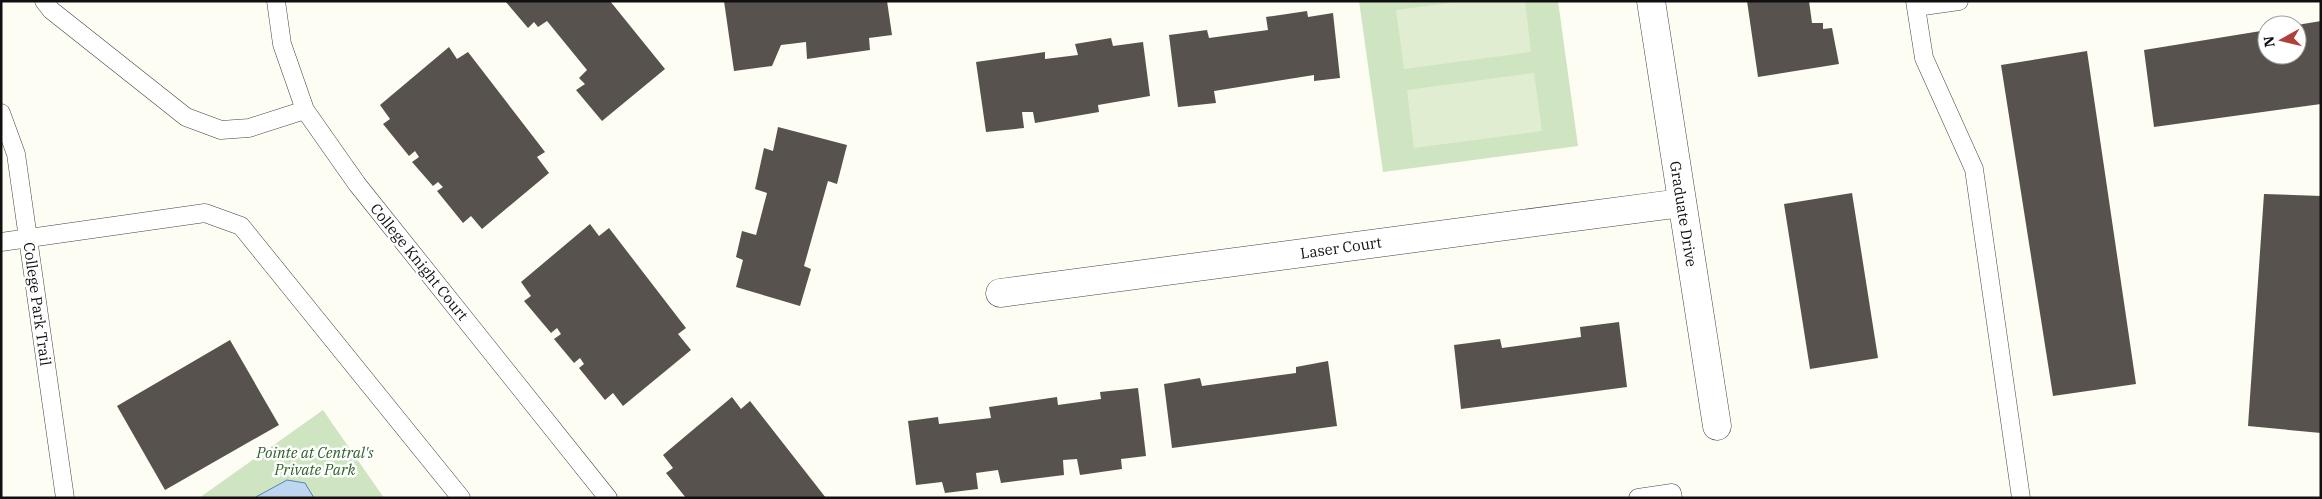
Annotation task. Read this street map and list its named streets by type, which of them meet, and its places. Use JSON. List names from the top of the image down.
{
  "streets": {
    "street": ["Graduate Drive", "Laser Court"],
    "lane": ["College Knight Court", "College Park Trail"]
  },
  "crossings": [
    ["Graduate Drive", "Laser Court"]
  ],
  "parks": ["Pointe at Central's Private Park"],
  "north": "left"
}
